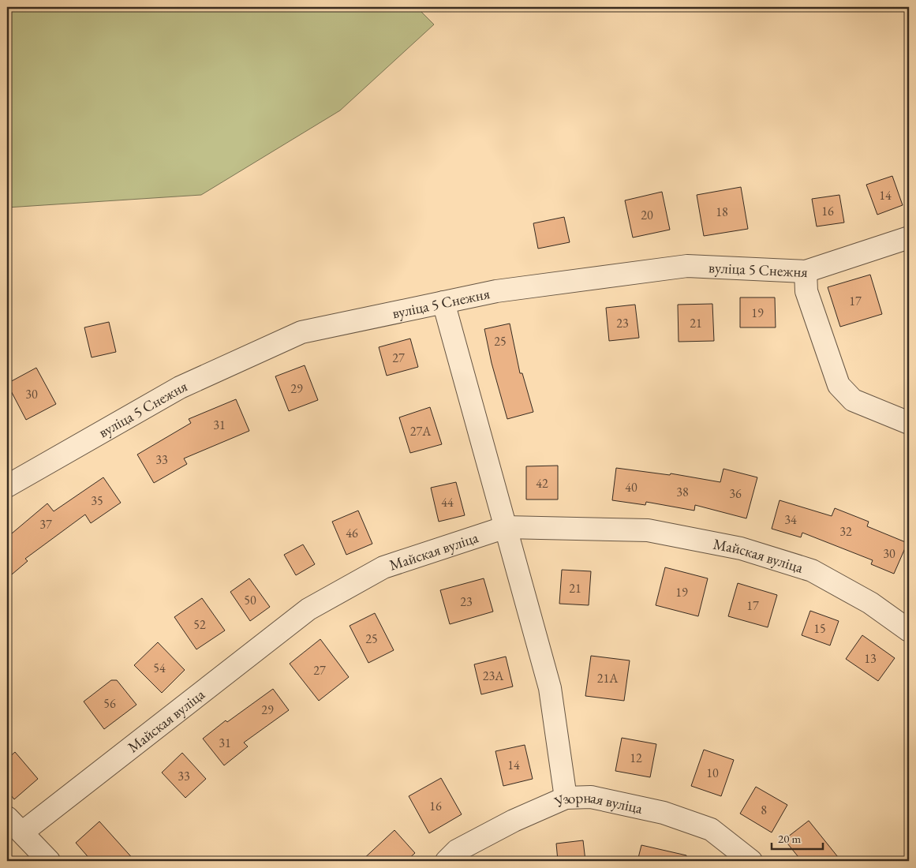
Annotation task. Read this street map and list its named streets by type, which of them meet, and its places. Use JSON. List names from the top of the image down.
{
  "streets": {
    "street": ["вуліца 5 Снежня", "Майская вуліца", "Узорная вуліца"]
  },
  "house_numbers": [
    "14",
    "16",
    "18",
    "20",
    "17",
    "19",
    "23",
    "21",
    "25",
    "27",
    "29",
    "30",
    "31",
    "27А",
    "33",
    "42",
    "40",
    "38",
    "36",
    "35",
    "44",
    "34",
    "37",
    "32",
    "46",
    "30",
    "21",
    "19",
    "50",
    "23",
    "17",
    "52",
    "15",
    "25",
    "13",
    "54",
    "27",
    "23А",
    "21А",
    "56",
    "29",
    "31",
    "12",
    "14",
    "10",
    "33",
    "16",
    "8"
  ],
  "scale_bar": "20 m"
}
